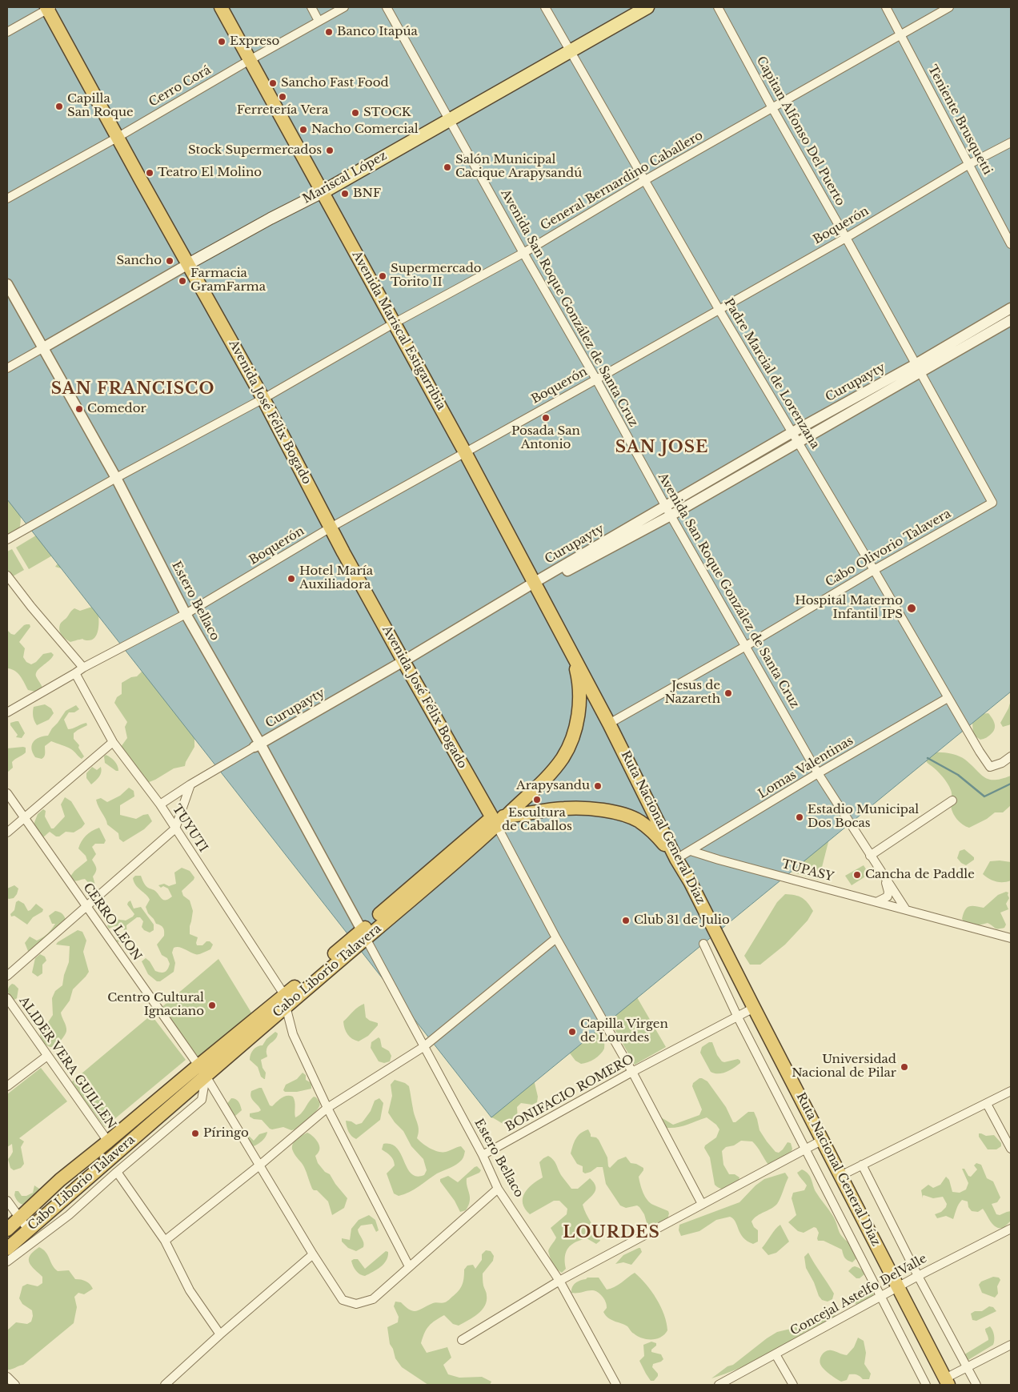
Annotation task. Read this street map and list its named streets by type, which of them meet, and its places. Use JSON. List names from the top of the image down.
{
  "streets": {
    "highway": [
      "Avenida Mariscal Estigarribia",
      "Avenida José Félix Bogado",
      "Ruta Nacional General Díaz",
      "Cabo Liborio Talavera"
    ],
    "main road": ["Mariscal López"],
    "street": [
      "Cerro Corá",
      "Teniente Brusquetti",
      "Capitan Alfonso Del Puerto",
      "General Bernardino Caballero",
      "Boquerón",
      "Avenida San Roque González de Santa Cruz",
      "Padre Marcial de Lorenzana",
      "Curupayty",
      "Cabo Olivorio Talavera",
      "Estero Bellaco",
      "Lomas Valentinas",
      "TUYUTI",
      "TUPASY",
      "CERRO LEON",
      "ALIDER VERA GUILLEN",
      "BONIFACIO ROMERO",
      "Concejal Astelfo DelValle"
    ]
  },
  "crossings": [
    ["Cerro Corá", "Avenida Mariscal Estigarribia"],
    ["Cerro Corá", "Avenida José Félix Bogado"],
    ["Teniente Brusquetti", "General Bernardino Caballero"],
    ["Teniente Brusquetti", "Boquerón"],
    ["Capitan Alfonso Del Puerto", "General Bernardino Caballero"],
    ["Capitan Alfonso Del Puerto", "Boquerón"],
    ["Capitan Alfonso Del Puerto", "Curupayty"],
    ["Capitan Alfonso Del Puerto", "Cabo Olivorio Talavera"],
    ["Mariscal López", "Avenida San Roque González de Santa Cruz"],
    ["Mariscal López", "Avenida Mariscal Estigarribia"],
    ["Mariscal López", "Padre Marcial de Lorenzana"],
    ["Mariscal López", "Avenida José Félix Bogado"],
    ["Mariscal López", "Estero Bellaco"],
    ["General Bernardino Caballero", "Avenida San Roque González de Santa Cruz"],
    ["General Bernardino Caballero", "Avenida Mariscal Estigarribia"],
    ["General Bernardino Caballero", "Padre Marcial de Lorenzana"],
    ["General Bernardino Caballero", "Avenida José Félix Bogado"],
    ["General Bernardino Caballero", "Estero Bellaco"],
    ["Boquerón", "Avenida San Roque González de Santa Cruz"],
    ["Boquerón", "Avenida Mariscal Estigarribia"],
    ["Boquerón", "Padre Marcial de Lorenzana"],
    ["Boquerón", "Avenida José Félix Bogado"],
    ["Boquerón", "Estero Bellaco"],
    ["Boquerón", "TUYUTI"],
    ["Avenida San Roque González de Santa Cruz", "Curupayty"],
    ["Avenida San Roque González de Santa Cruz", "Cabo Olivorio Talavera"],
    ["Avenida San Roque González de Santa Cruz", "Lomas Valentinas"],
    ["Avenida San Roque González de Santa Cruz", "TUPASY"],
    ["Avenida Mariscal Estigarribia", "Curupayty"],
    ["Avenida Mariscal Estigarribia", "Ruta Nacional General Díaz"],
    ["Avenida Mariscal Estigarribia", "Cabo Liborio Talavera"],
    ["Padre Marcial de Lorenzana", "Curupayty"],
    ["Padre Marcial de Lorenzana", "Cabo Olivorio Talavera"],
    ["Padre Marcial de Lorenzana", "Lomas Valentinas"],
    ["Curupayty", "Avenida José Félix Bogado"],
    ["Curupayty", "Estero Bellaco"],
    ["Avenida José Félix Bogado", "Cabo Liborio Talavera"],
    ["Avenida José Félix Bogado", "BONIFACIO ROMERO"],
    ["Cabo Olivorio Talavera", "Ruta Nacional General Díaz"],
    ["Estero Bellaco", "CERRO LEON"],
    ["Estero Bellaco", "Cabo Liborio Talavera"],
    ["Estero Bellaco", "BONIFACIO ROMERO"],
    ["Lomas Valentinas", "Ruta Nacional General Díaz"],
    ["Lomas Valentinas", "TUPASY"],
    ["Ruta Nacional General Díaz", "Cabo Liborio Talavera"],
    ["Ruta Nacional General Díaz", "BONIFACIO ROMERO"],
    ["Ruta Nacional General Díaz", "Concejal Astelfo DelValle"],
    ["TUYUTI", "CERRO LEON"],
    ["TUYUTI", "Cabo Liborio Talavera"],
    ["CERRO LEON", "Cabo Liborio Talavera"],
    ["Cabo Liborio Talavera", "ALIDER VERA GUILLEN"]
  ],
  "districts": ["SAN FRANCISCO", "SAN JOSE", "LOURDES"],
  "places": [
    "Banco Itapúa",
    "Expreso",
    "Sancho Fast Food",
    "Ferretería Vera",
    "Capilla San Roque",
    "STOCK",
    "Nacho Comercial",
    "Stock Supermercados",
    "Salón Municipal Cacique Arapysandú",
    "Teatro El Molino",
    "BNF",
    "Sancho",
    "Supermercado Torito II",
    "Farmacia GramFarma",
    "Comedor",
    "Posada San Antonio",
    "Hotel María Auxiliadora",
    "Hospital Materno Infantil IPS",
    "Jesus de Nazareth",
    "Arapysandu",
    "Escultura de Caballos",
    "Estadio Municipal Dos Bocas",
    "Cancha de Paddle",
    "Club 31 de Julio",
    "Centro Cultural Ignaciano",
    "Capilla Virgen de Lourdes",
    "Universidad Nacional de Pilar",
    "Píringo"
  ]
}
